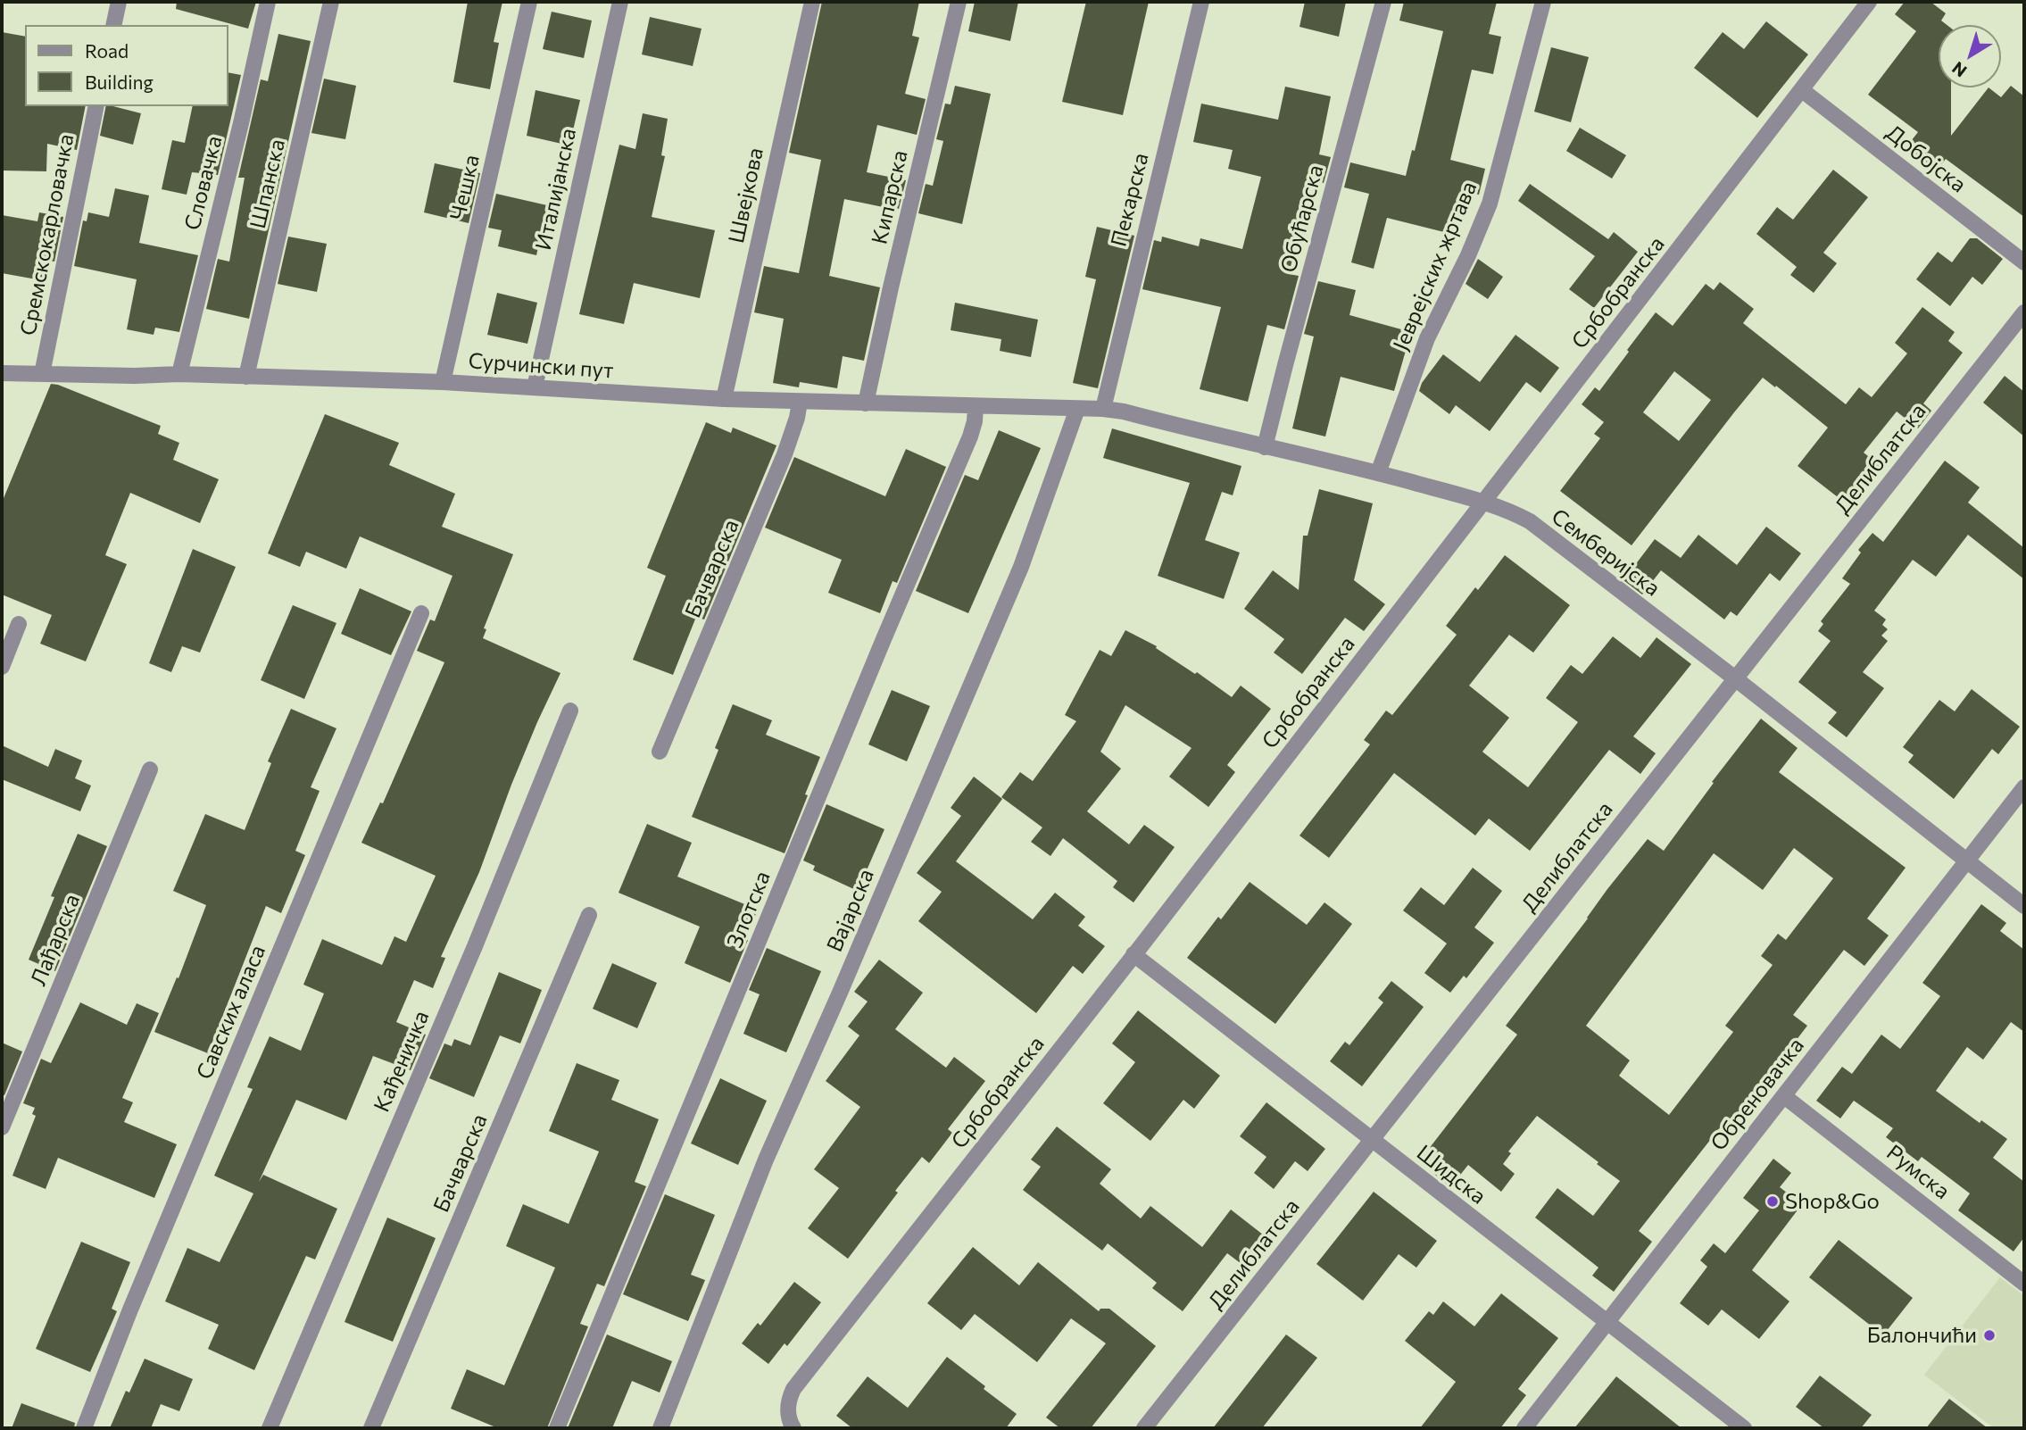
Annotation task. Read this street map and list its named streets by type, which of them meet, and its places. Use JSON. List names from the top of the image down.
{
  "streets": {
    "street": [
      "Добојска",
      "Словачка",
      "Шпанска",
      "Чешка",
      "Италијанска",
      "Швејкова",
      "Кипарска",
      "Пекарска",
      "Обућарска",
      "Сремскокарловачка",
      "Јеврејских жртава",
      "Србобранска",
      "Сурчински пут",
      "Делиблатска",
      "Семберијска",
      "Бачварска",
      "Злотска",
      "Вајарска",
      "Лађарска",
      "Савских аласа",
      "Кађеничка",
      "Обреновачка",
      "Румска",
      "Шидска"
    ]
  },
  "crossings": [
    ["Добојска", "Србобранска"],
    ["Словачка", "Сурчински пут"],
    ["Шпанска", "Сурчински пут"],
    ["Чешка", "Сурчински пут"],
    ["Италијанска", "Сурчински пут"],
    ["Швејкова", "Сурчински пут"],
    ["Кипарска", "Сурчински пут"],
    ["Пекарска", "Семберијска"],
    ["Обућарска", "Семберијска"],
    ["Сремскокарловачка", "Сурчински пут"],
    ["Јеврејских жртава", "Семберијска"],
    ["Србобранска", "Семберијска"],
    ["Србобранска", "Шидска"],
    ["Сурчински пут", "Семберијска"],
    ["Сурчински пут", "Бачварска"],
    ["Сурчински пут", "Злотска"],
    ["Сурчински пут", "Вајарска"],
    ["Делиблатска", "Семберијска"],
    ["Делиблатска", "Шидска"],
    ["Семберијска", "Вајарска"],
    ["Семберијска", "Обреновачка"],
    ["Обреновачка", "Румска"],
    ["Обреновачка", "Шидска"]
  ],
  "places": ["Shop&Go", "Балончићи"],
  "legend": ["Road", "Building"],
  "north": "bottom left"
}
